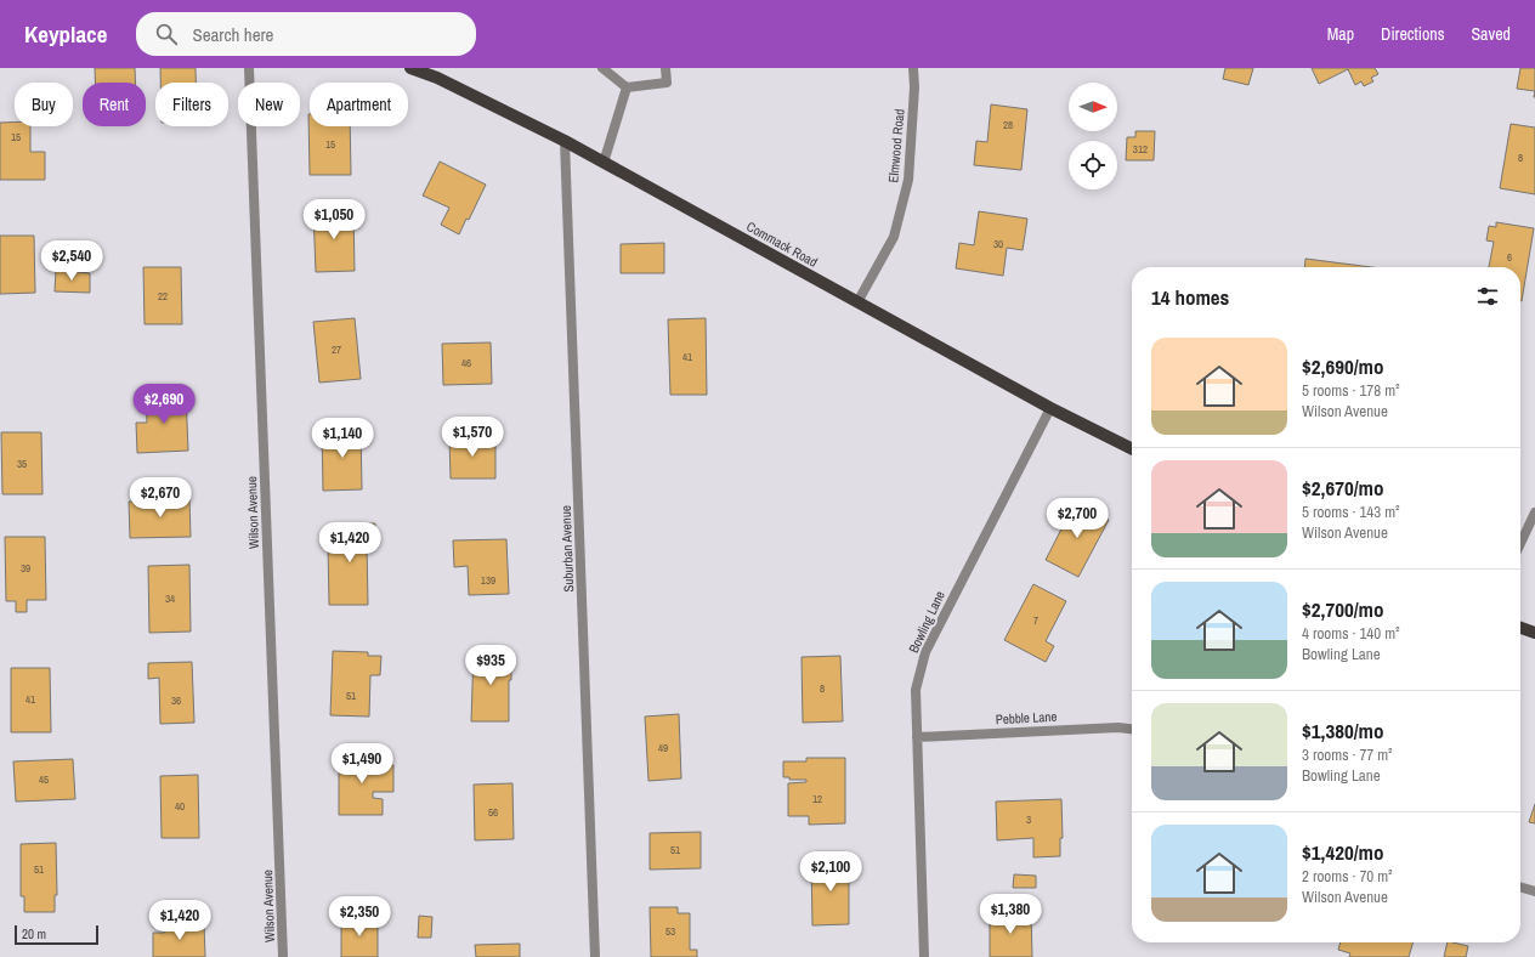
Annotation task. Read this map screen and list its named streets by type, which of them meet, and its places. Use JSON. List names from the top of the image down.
{
  "streets": {
    "main road": ["Commack Road"],
    "street": [
      "Elmwood Road",
      "Wilson Avenue",
      "Suburban Avenue",
      "Bowling Lane",
      "Pebble Lane"
    ]
  },
  "crossings": [
    ["Elmwood Road", "Commack Road"],
    ["Commack Road", "Suburban Avenue"],
    ["Commack Road", "Bowling Lane"],
    ["Bowling Lane", "Pebble Lane"]
  ],
  "house_numbers": [
    "28",
    "15",
    "15",
    "312",
    "8",
    "30",
    "6",
    "22",
    "27",
    "41",
    "46",
    "35",
    "39",
    "139",
    "34",
    "7",
    "8",
    "51",
    "41",
    "36",
    "49",
    "45",
    "12",
    "40",
    "56",
    "3",
    "51",
    "51",
    "53"
  ],
  "scale_bar": "20 m",
  "north": "right",
  "page": {
    "header": "Keyplace",
    "search": "Search here",
    "nav": ["Map", "Directions", "Saved"],
    "chip": [
      "Buy",
      "Rent",
      "Filters",
      "New",
      "Apartment"
    ],
    "price": [
      "$1,050",
      "$2,540",
      "$2,690",
      "$1,570",
      "$1,140",
      "$2,670",
      "$2,700",
      "$1,420",
      "$935",
      "$1,490",
      "$2,100",
      "$1,380",
      "$2,350",
      "$1,420"
    ],
    "heading": "14 homes",
    "list": [
      {
        "name": "$2,690/mo",
        "note": "5 rooms · 178 m² · Wilson Avenue"
      },
      {
        "name": "$2,670/mo",
        "note": "5 rooms · 143 m² · Wilson Avenue"
      },
      {
        "name": "$2,700/mo",
        "note": "4 rooms · 140 m² · Bowling Lane"
      },
      {
        "name": "$1,380/mo",
        "note": "3 rooms · 77 m² · Bowling Lane"
      },
      {
        "name": "$1,420/mo",
        "note": "2 rooms · 70 m² · Wilson Avenue"
      }
    ],
    "scale": "20 m"
  }
}
